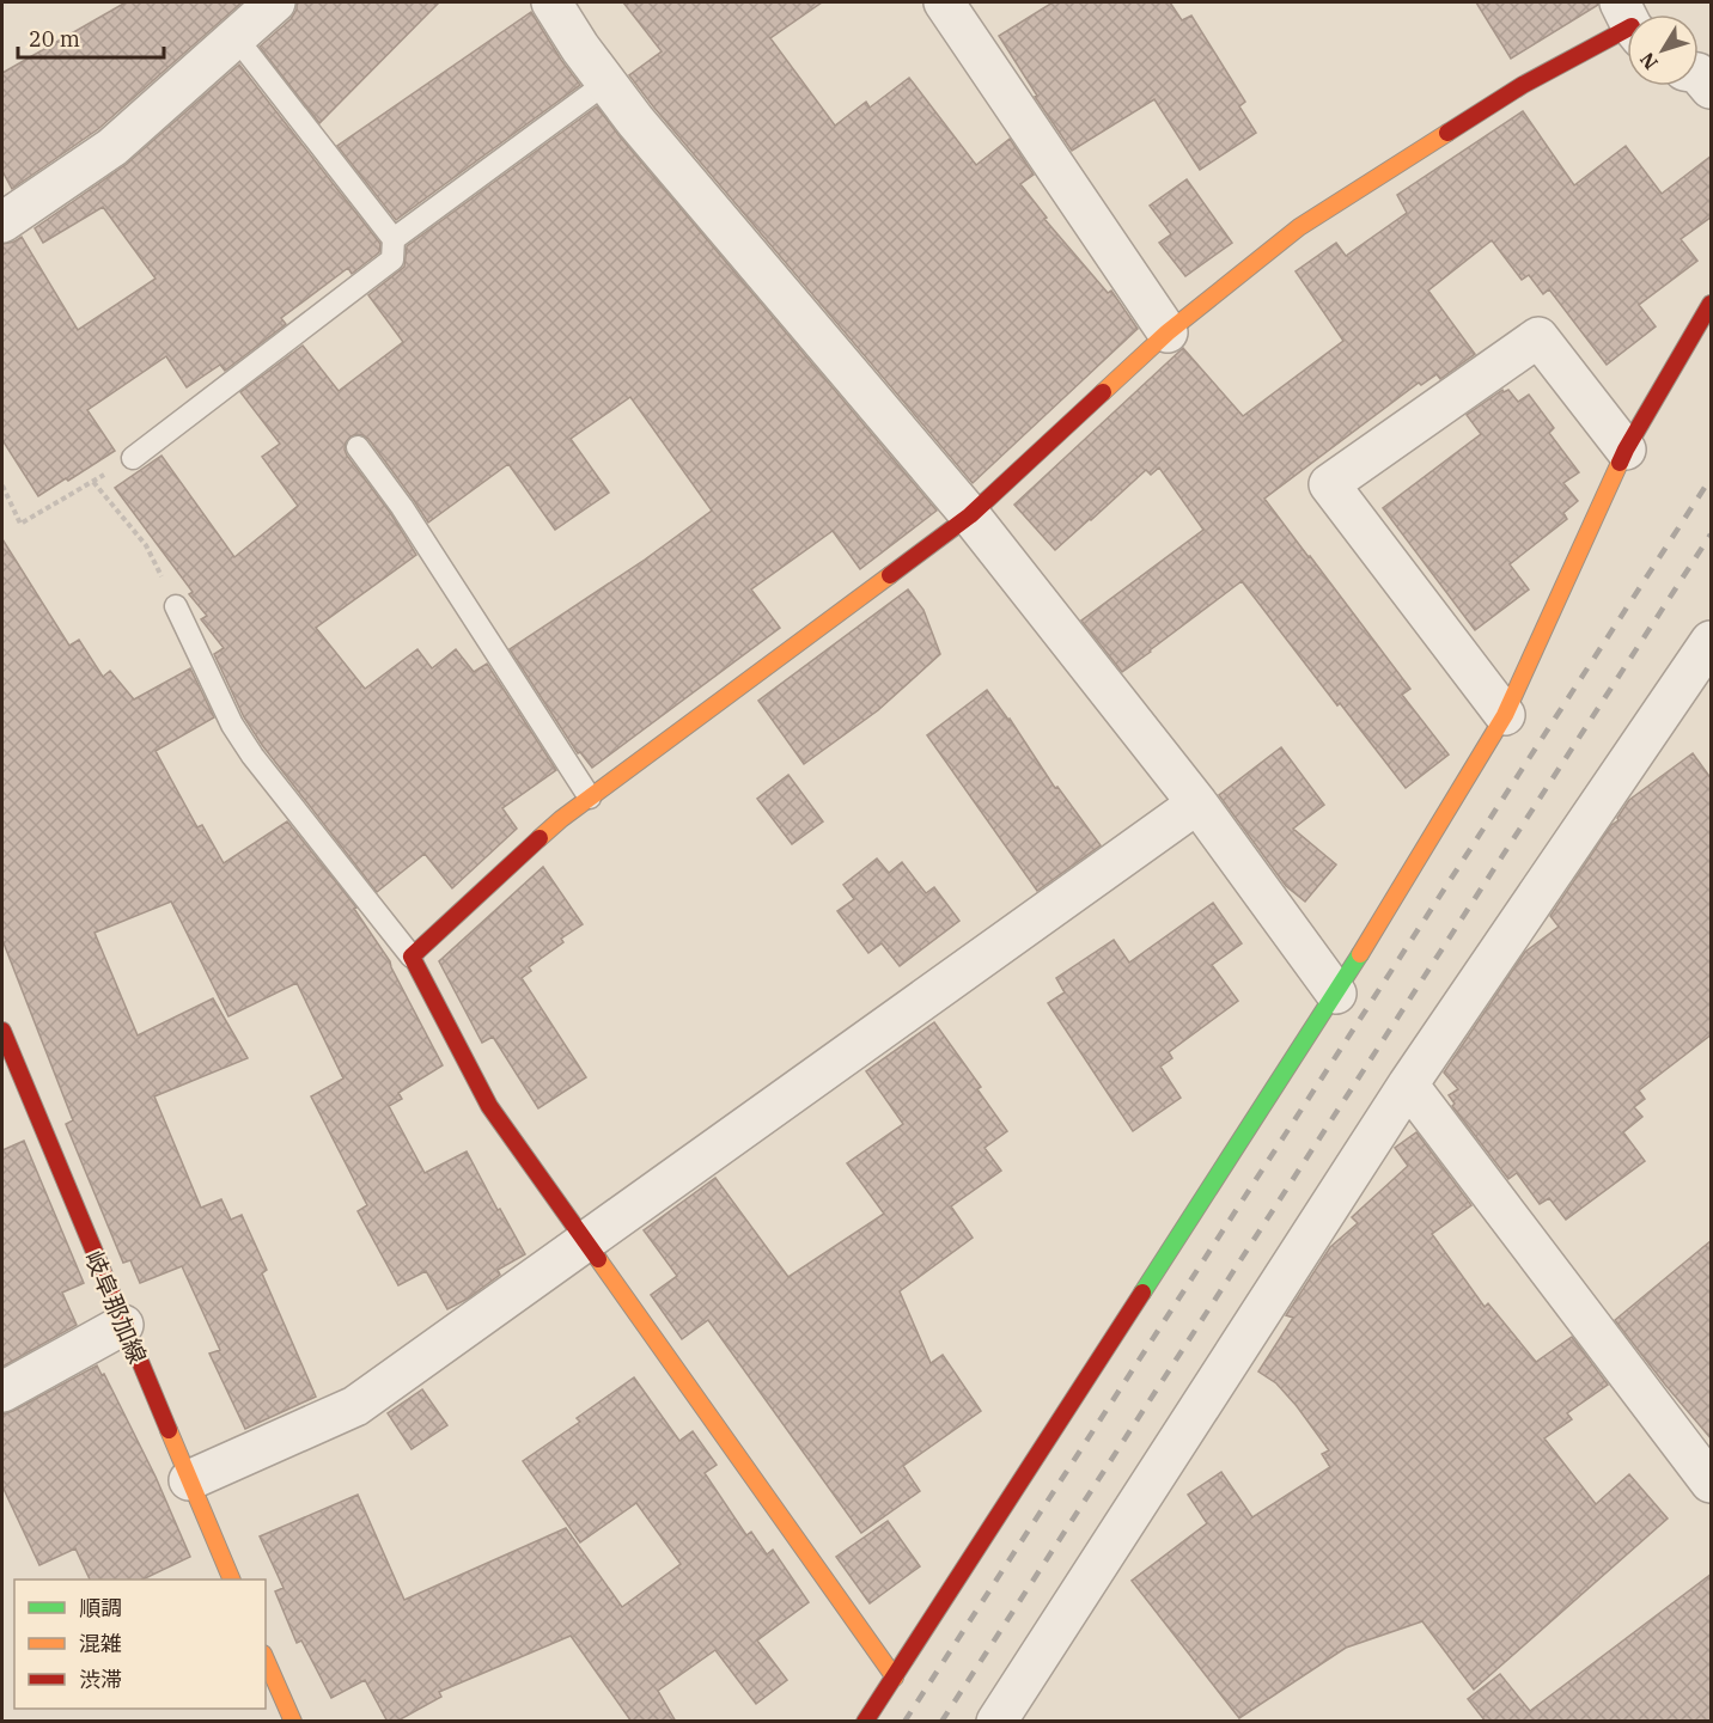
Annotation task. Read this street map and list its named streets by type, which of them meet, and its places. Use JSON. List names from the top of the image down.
{
  "streets": {
    "street": ["岐阜那加線"]
  },
  "legend": ["順調", "混雑", "渋滞"],
  "scale_bar": "20 m",
  "north": "bottom left"
}
